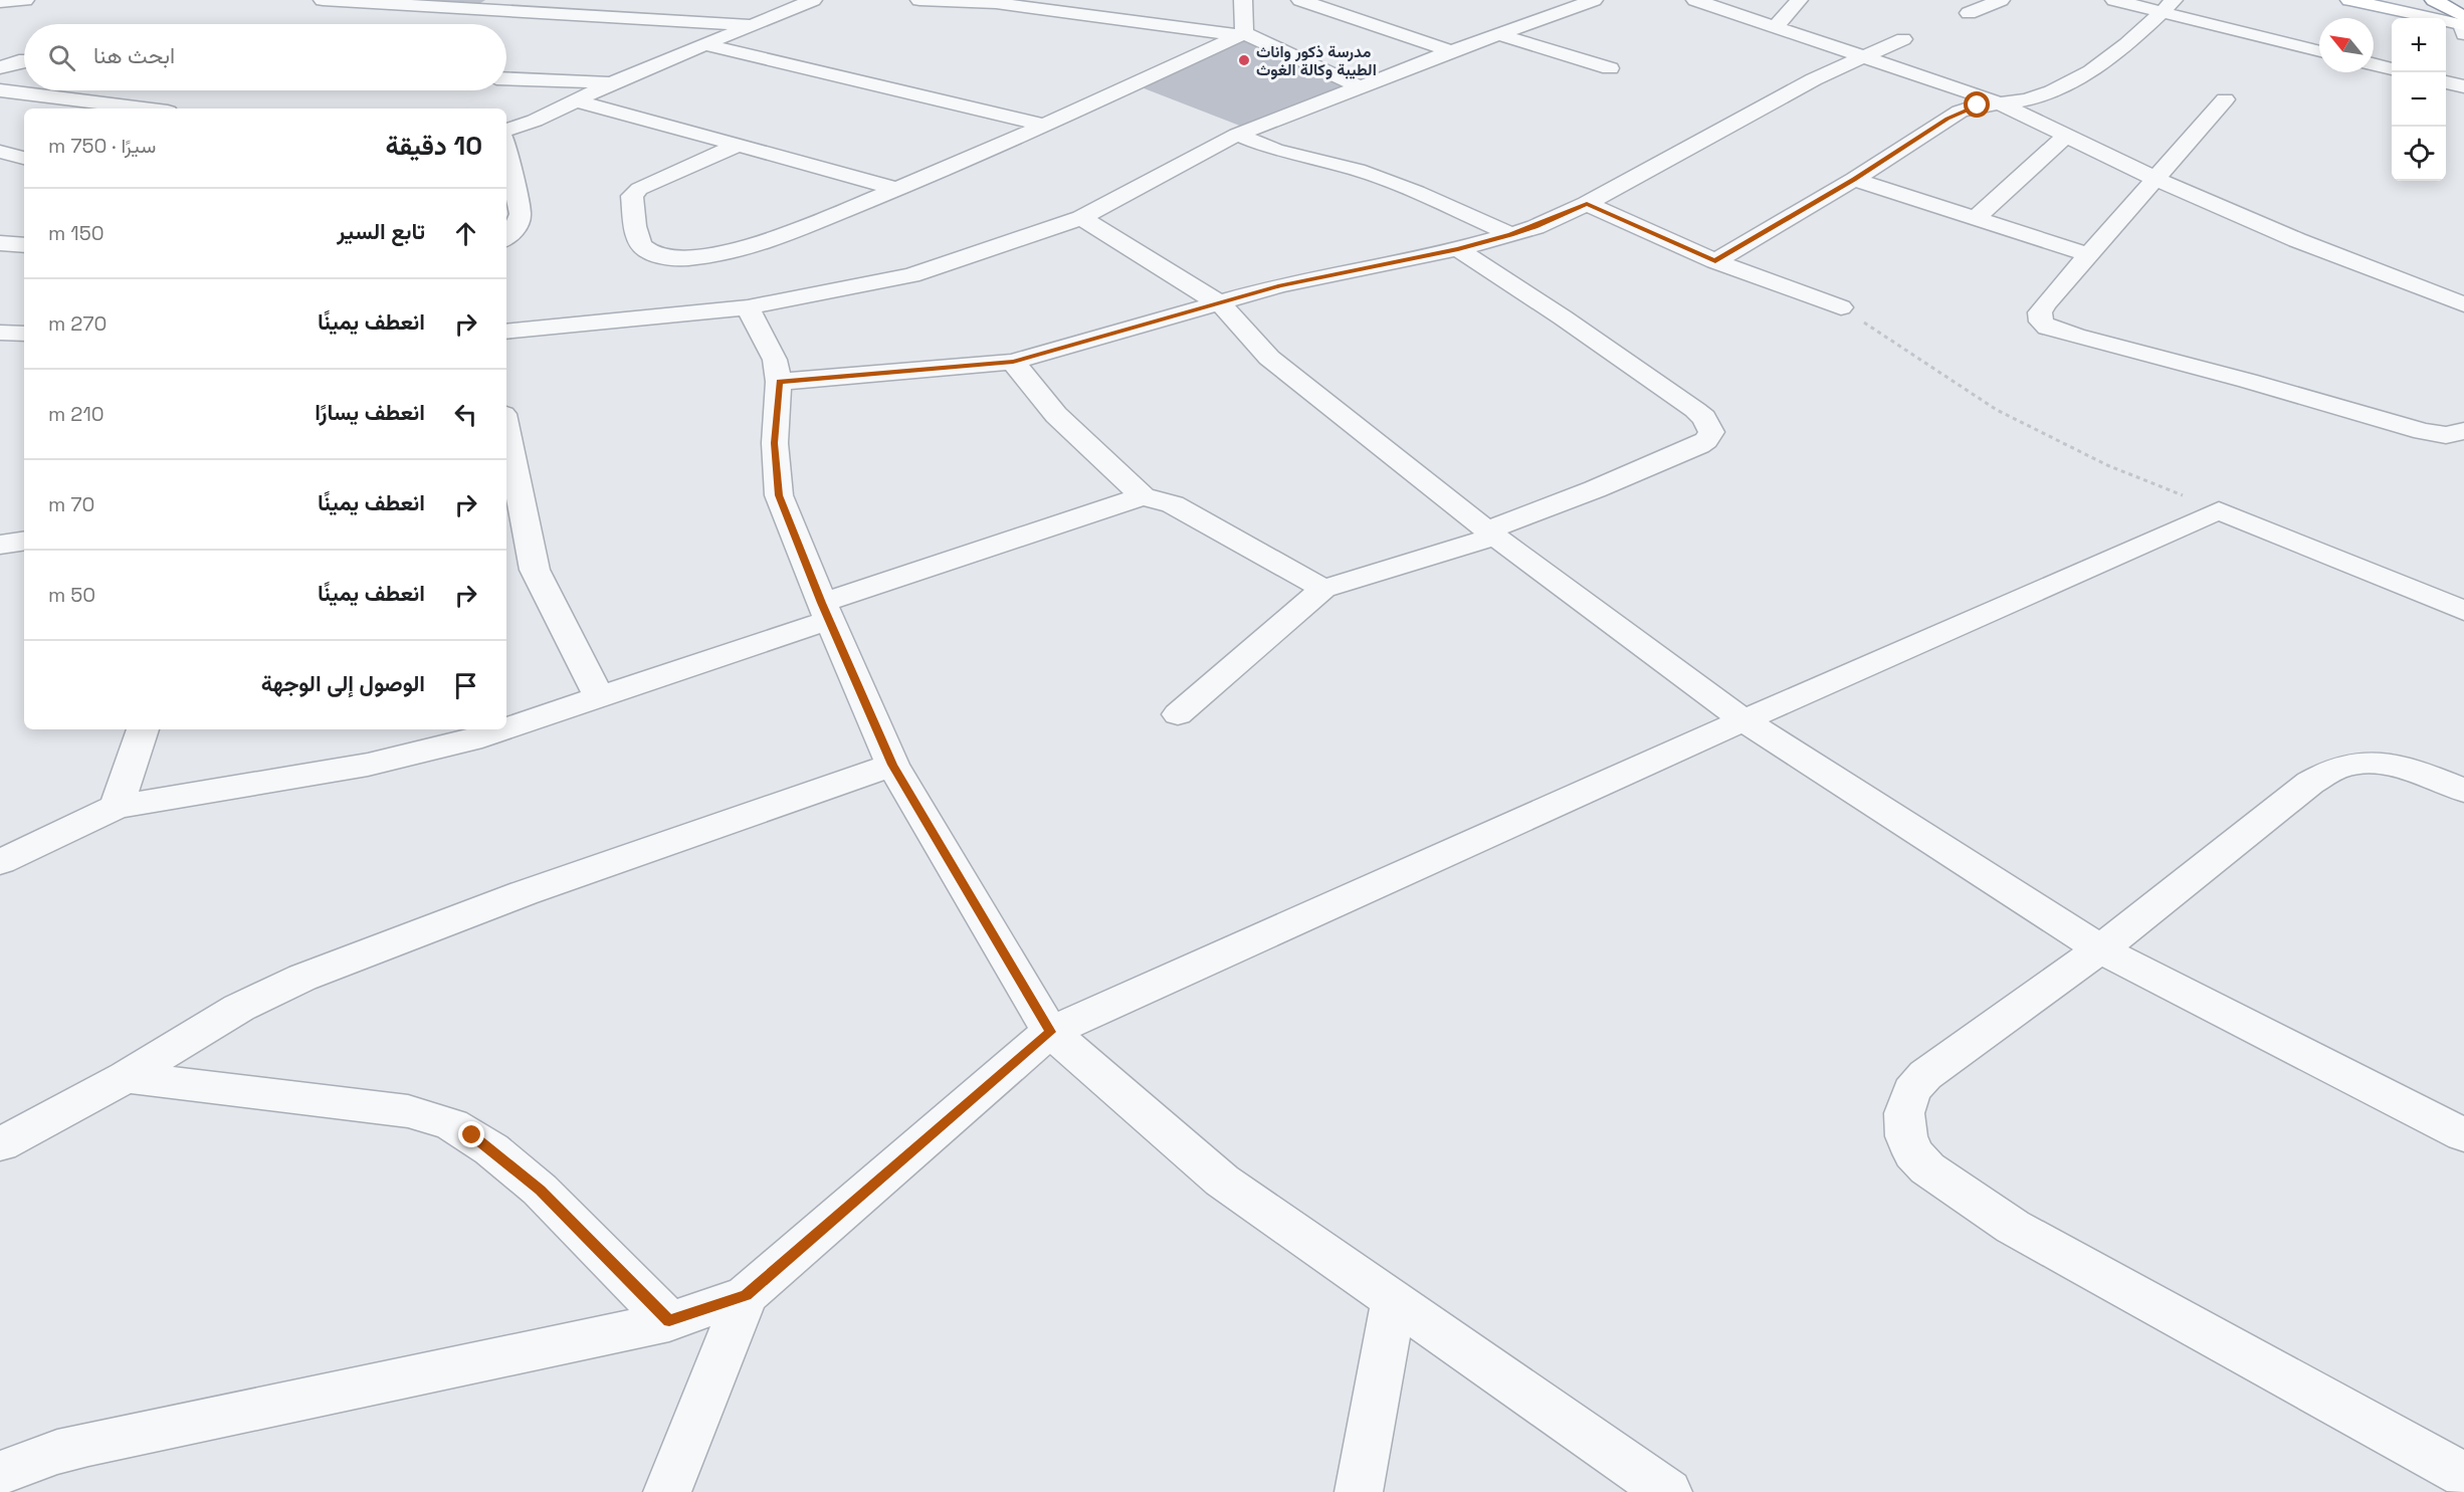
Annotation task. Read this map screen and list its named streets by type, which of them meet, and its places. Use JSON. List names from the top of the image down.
{
  "places": ["مدرسة ذكور واناث الطيبة وكالة الغوث"],
  "north": "top left",
  "page": {
    "map_buttons": ["+", "−"],
    "search": "ابحث هنا",
    "heading": ["10 دقيقة", "سيرًا · 750 m"],
    "list": [
      ["تابع السير", "150 m"],
      ["انعطف يمينًا", "270 m"],
      ["انعطف يسارًا", "210 m"],
      ["انعطف يمينًا", "70 m"],
      ["انعطف يمينًا", "50 m"],
      "الوصول إلى الوجهة"
    ]
  }
}
